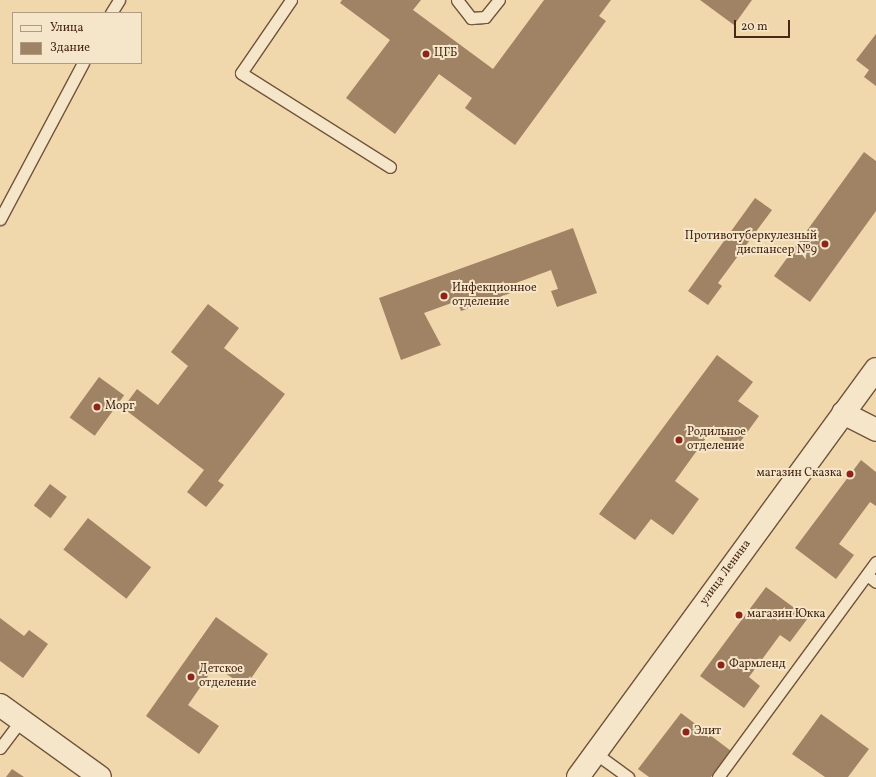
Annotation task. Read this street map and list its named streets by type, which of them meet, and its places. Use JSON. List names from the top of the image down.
{
  "streets": {
    "main road": ["улица Ленина"]
  },
  "places": [
    "ЦГБ",
    "Противотуберкулезный диспансер №9",
    "Инфекционное отделение",
    "Морг",
    "Родильное отделение",
    "магазин Сказка",
    "магазин Юкка",
    "Фармленд",
    "Детское отделение",
    "Элит"
  ],
  "legend": ["Улица", "Здание"],
  "scale_bar": "20 m"
}
